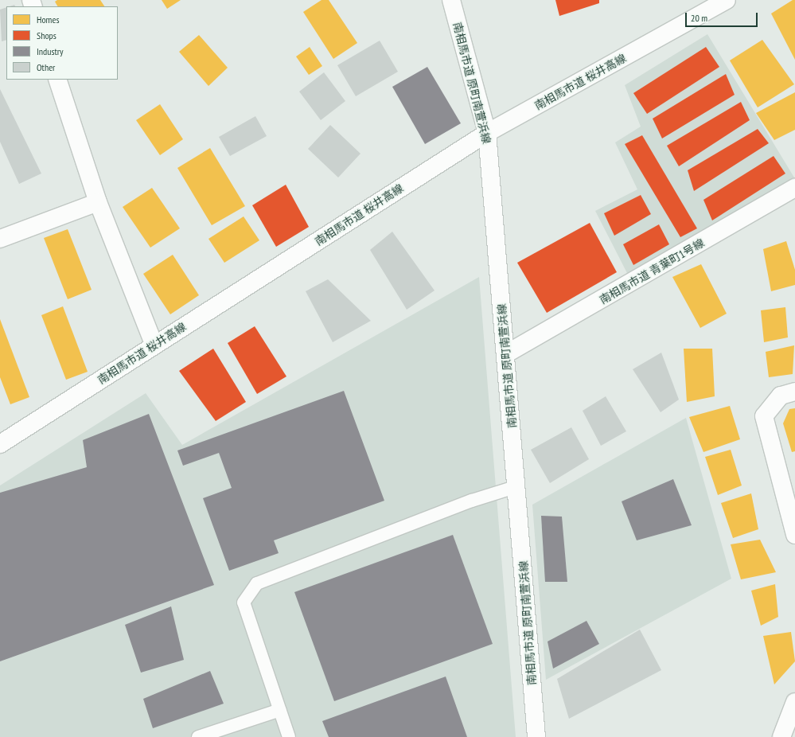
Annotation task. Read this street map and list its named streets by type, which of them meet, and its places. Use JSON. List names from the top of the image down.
{
  "streets": {
    "street": ["南相馬市道 桜井高線", "南相馬市道 原町南萱浜線", "南相馬市道 青葉町1号線"]
  },
  "crossings": [
    ["南相馬市道 桜井高線", "南相馬市道 原町南萱浜線"],
    ["南相馬市道 原町南萱浜線", "南相馬市道 青葉町1号線"]
  ],
  "legend": [
    "Homes",
    "Shops",
    "Industry",
    "Other"
  ],
  "scale_bar": "20 m"
}
